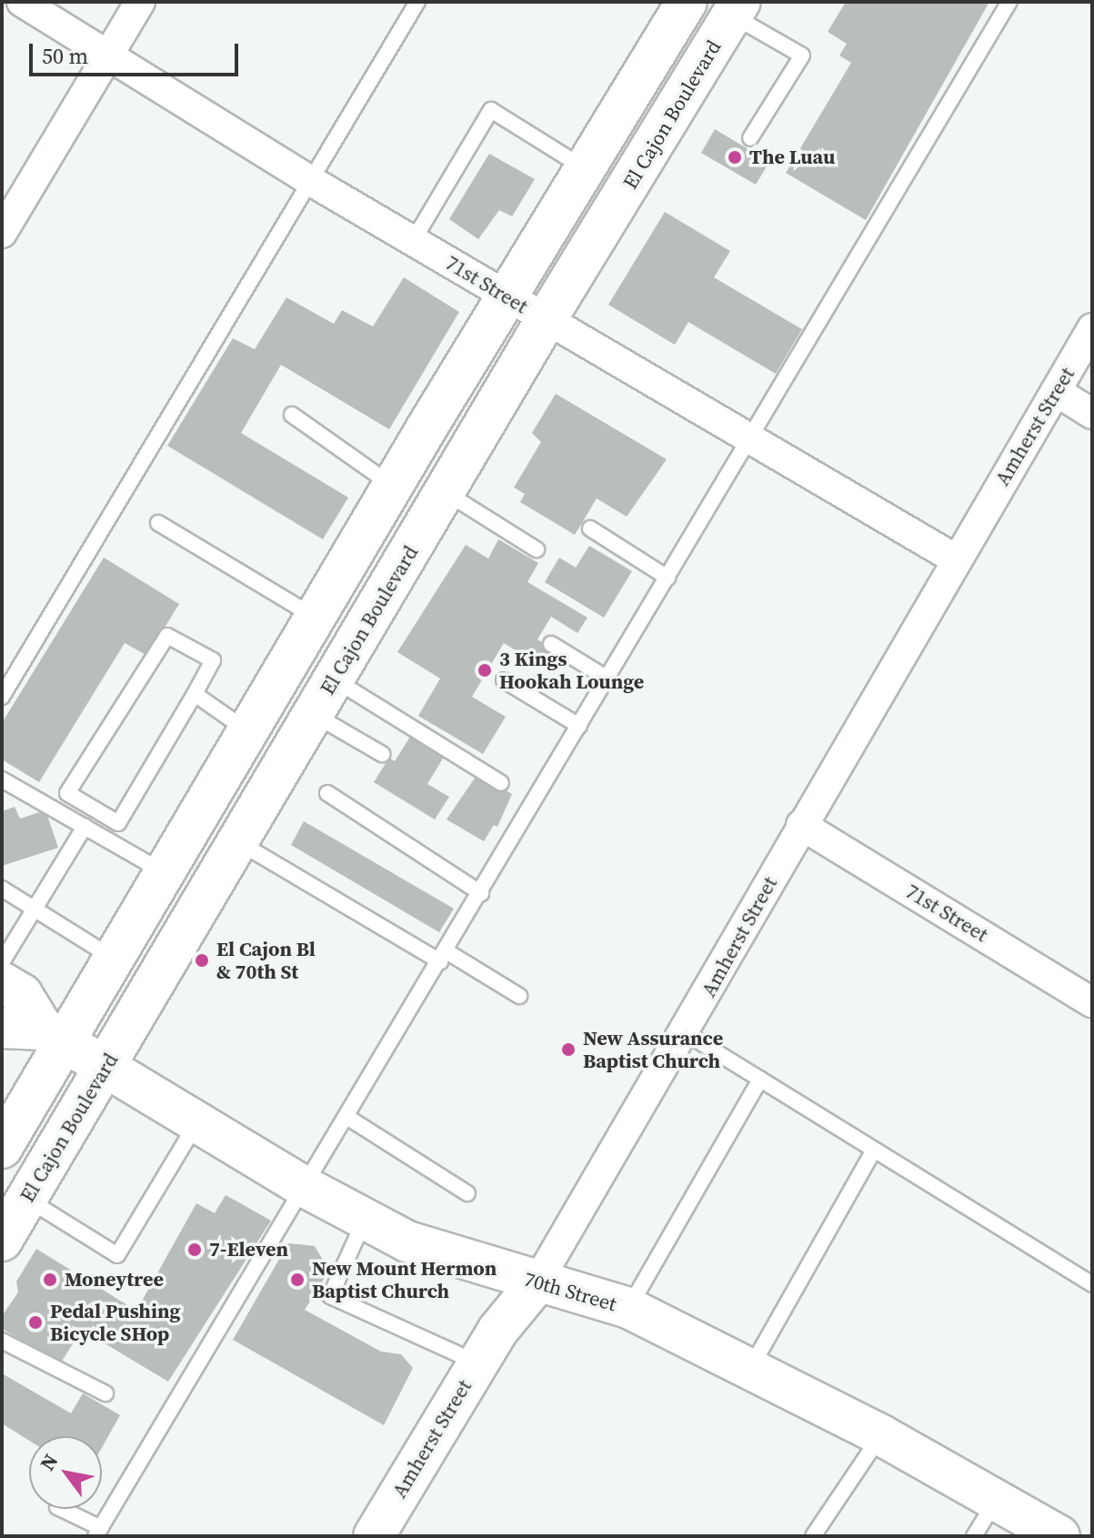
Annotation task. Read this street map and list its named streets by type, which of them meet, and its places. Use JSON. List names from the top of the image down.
{
  "streets": {
    "main road": ["El Cajon Boulevard", "Amherst Street", "70th Street"],
    "street": ["71st Street"]
  },
  "crossings": [
    ["El Cajon Boulevard", "71st Street"],
    ["El Cajon Boulevard", "70th Street"],
    ["71st Street", "Amherst Street"],
    ["Amherst Street", "70th Street"]
  ],
  "places": [
    "The Luau",
    "3 Kings Hookah Lounge",
    "El Cajon Bl & 70th St",
    "New Assurance Baptist Church",
    "7-Eleven",
    "Moneytree",
    "New Mount Hermon Baptist Church",
    "Pedal Pushing Bicycle SHop"
  ],
  "scale_bar": "50 m",
  "north": "top left"
}
